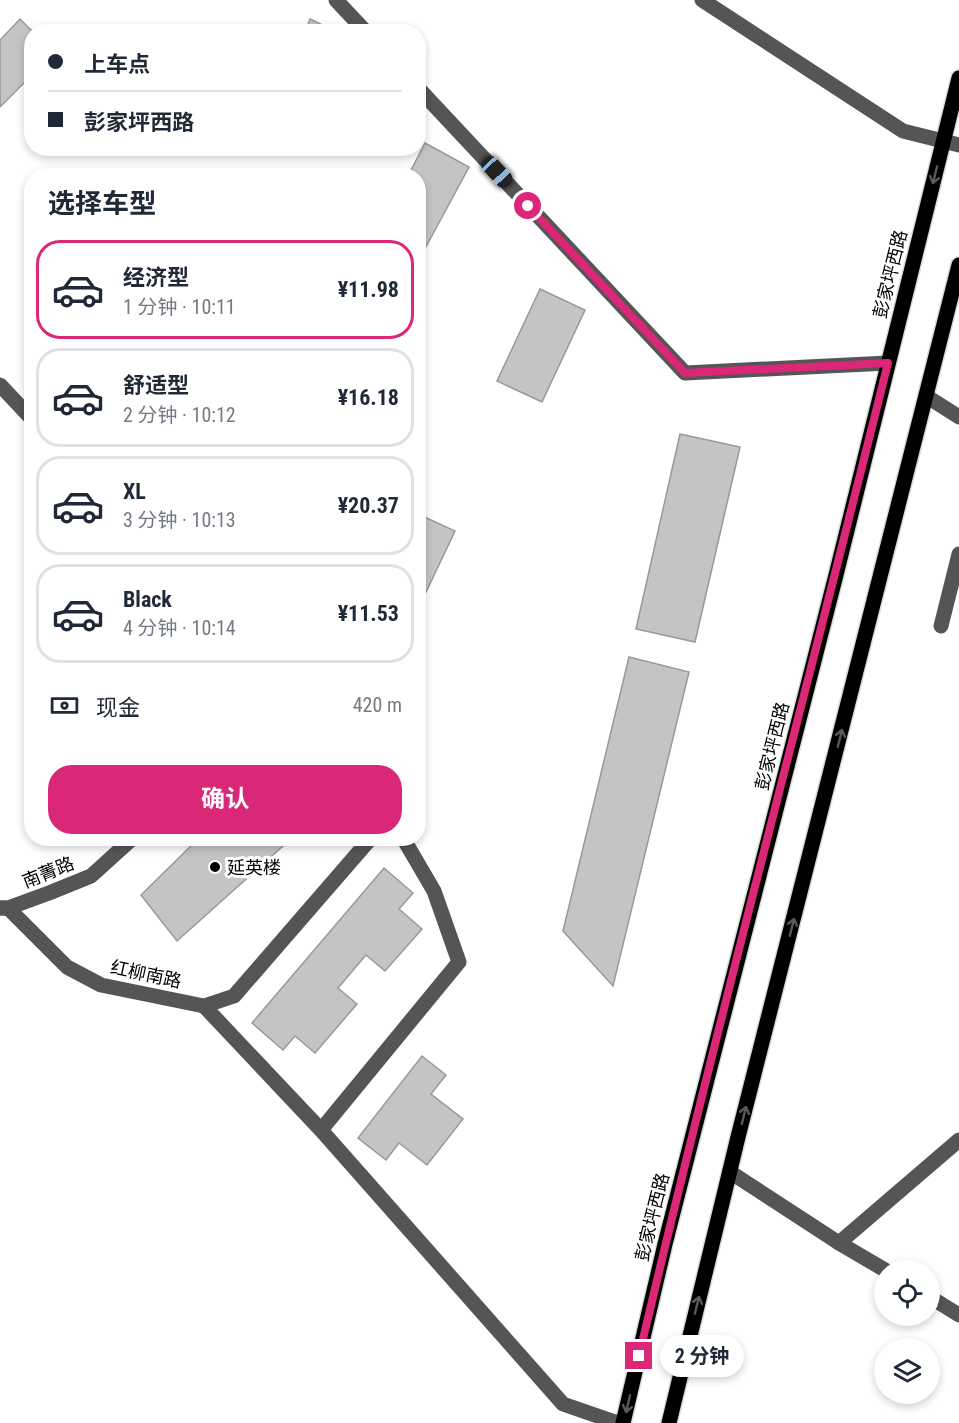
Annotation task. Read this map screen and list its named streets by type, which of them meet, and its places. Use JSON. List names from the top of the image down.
{
  "streets": {
    "main road": ["彭家坪西路"],
    "street": ["南菁路", "红柳南路"]
  },
  "crossings": [
    ["南菁路", "红柳南路"]
  ],
  "places": ["延英楼"],
  "page": {
    "banner": ["上车点", "彭家坪西路"],
    "heading": "选择车型",
    "list": [
      {
        "name": "经济型",
        "note": "1 分钟 · 10:11",
        "value": "¥11.98"
      },
      {
        "name": "舒适型",
        "note": "2 分钟 · 10:12",
        "value": "¥16.18"
      },
      {
        "name": "XL",
        "note": "3 分钟 · 10:13",
        "value": "¥20.37"
      },
      {
        "name": "Black",
        "note": "4 分钟 · 10:14",
        "value": "¥11.53"
      }
    ],
    "pay": ["现金", "420 m"],
    "buttons": "确认",
    "bubble": "2 分钟"
  }
}
